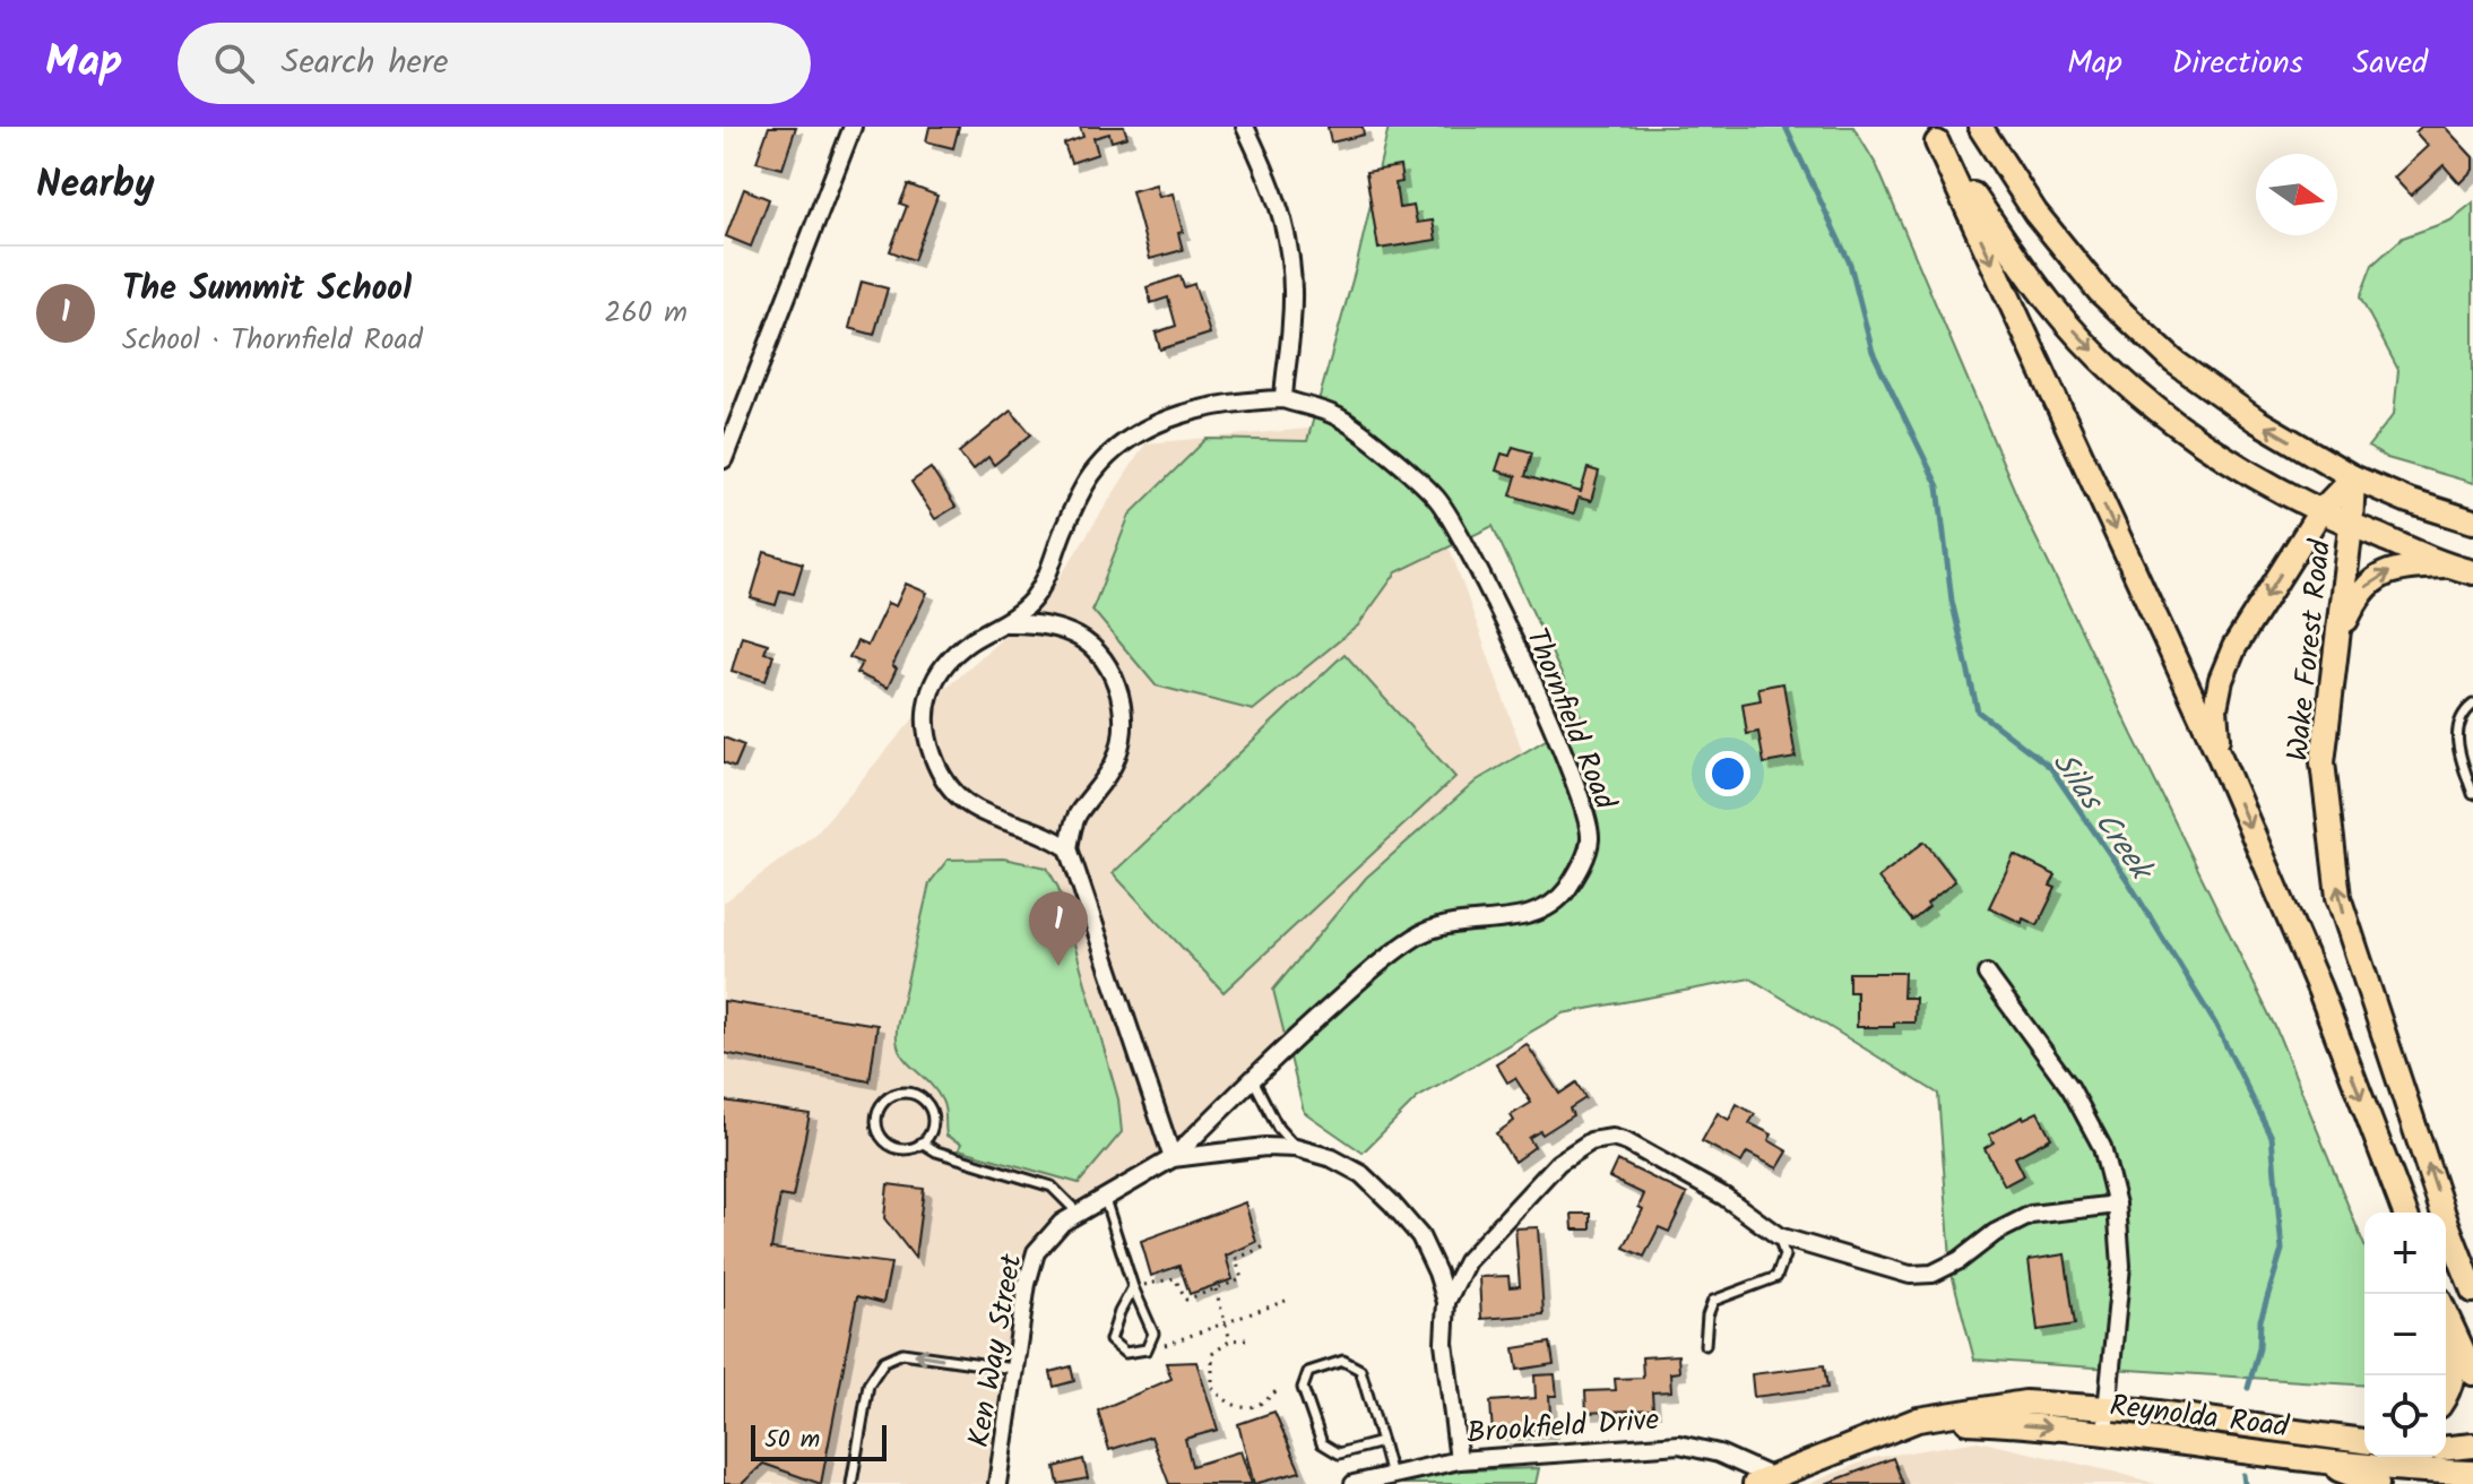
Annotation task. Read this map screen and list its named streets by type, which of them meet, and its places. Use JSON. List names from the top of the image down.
{
  "streets": {
    "main road": ["Wake Forest Road", "Reynolda Road"],
    "street": ["Thornfield Road", "Ken Way Street", "Brookfield Drive"]
  },
  "crossings": [
    ["Thornfield Road", "Ken Way Street"],
    ["Ken Way Street", "Brookfield Drive"],
    ["Reynolda Road", "Brookfield Drive"]
  ],
  "water": ["Silas Creek"],
  "scale_bar": "50 m",
  "north": "right",
  "page": {
    "header": "Map",
    "search": "Search here",
    "nav": ["Map", "Directions", "Saved"],
    "heading": "Nearby",
    "list": [
      {
        "mark": "1",
        "name": "The Summit School",
        "note": "School · Thornfield Road",
        "value": "260 m"
      }
    ],
    "pins": "1",
    "map_buttons": ["+", "−"],
    "scale": "50 m"
  }
}
